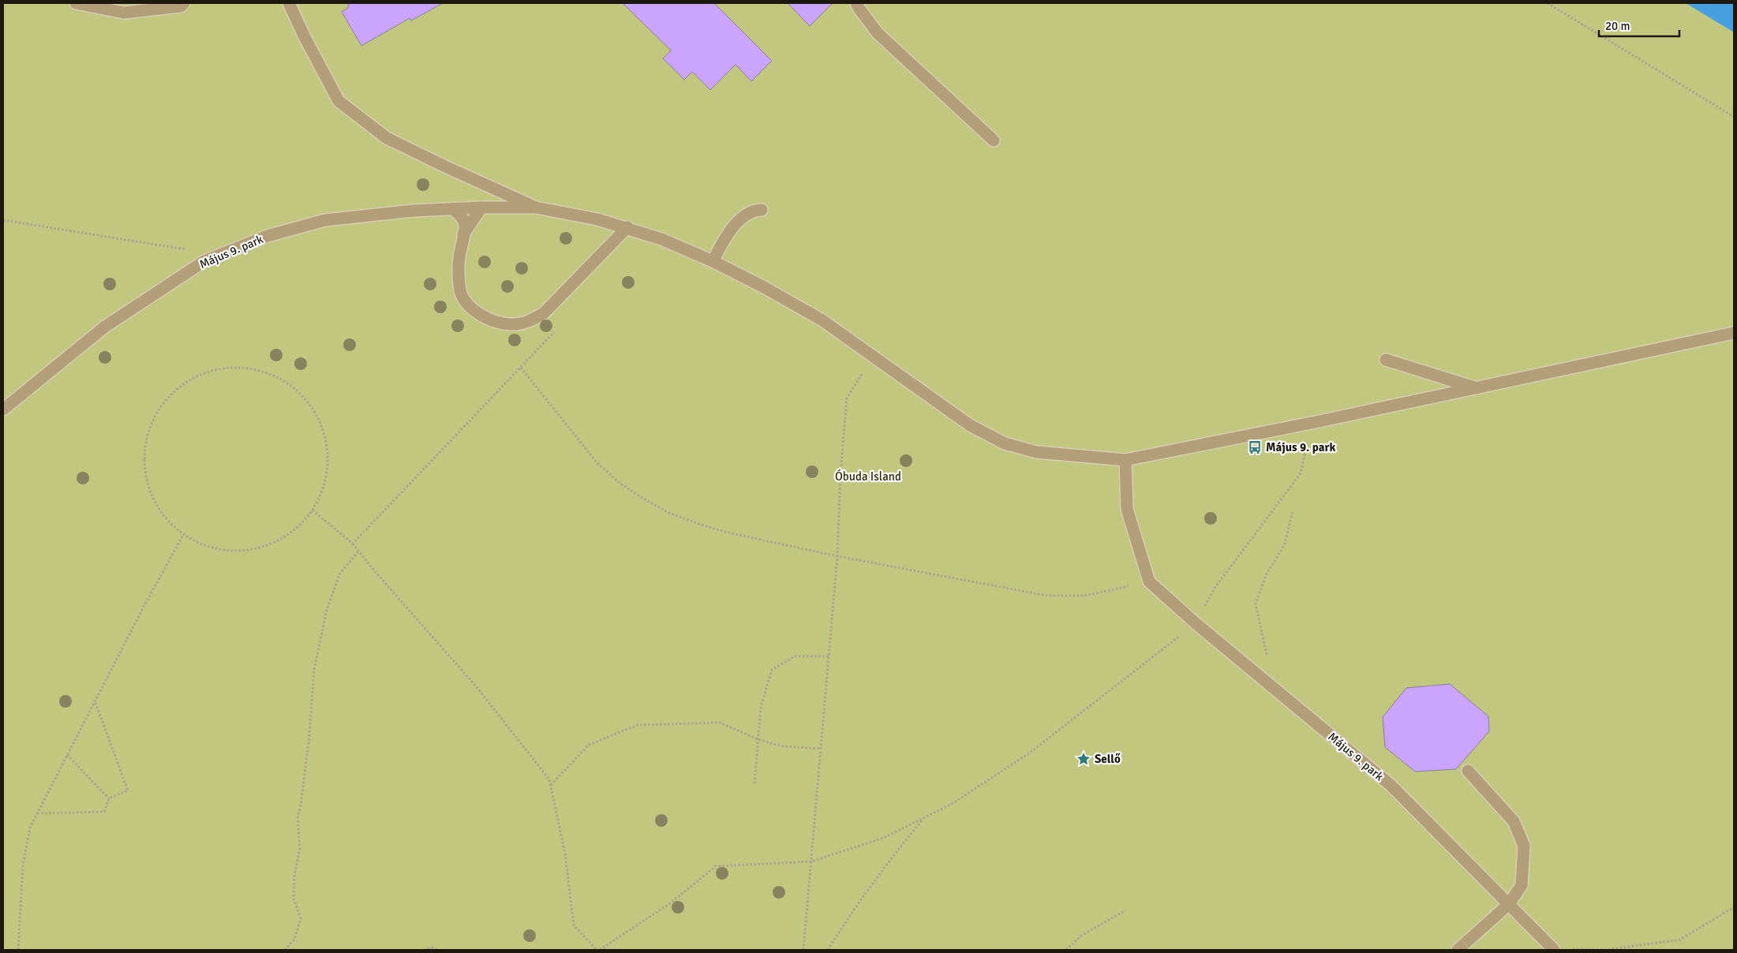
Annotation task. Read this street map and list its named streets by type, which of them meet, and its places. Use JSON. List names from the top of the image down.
{
  "streets": {
    "street": ["Május 9. park"]
  },
  "parks": ["Óbuda Island"],
  "places": {
    "bus stop": ["Május 9. park"],
    "place": ["Sellő"]
  },
  "scale_bar": "20 m"
}
